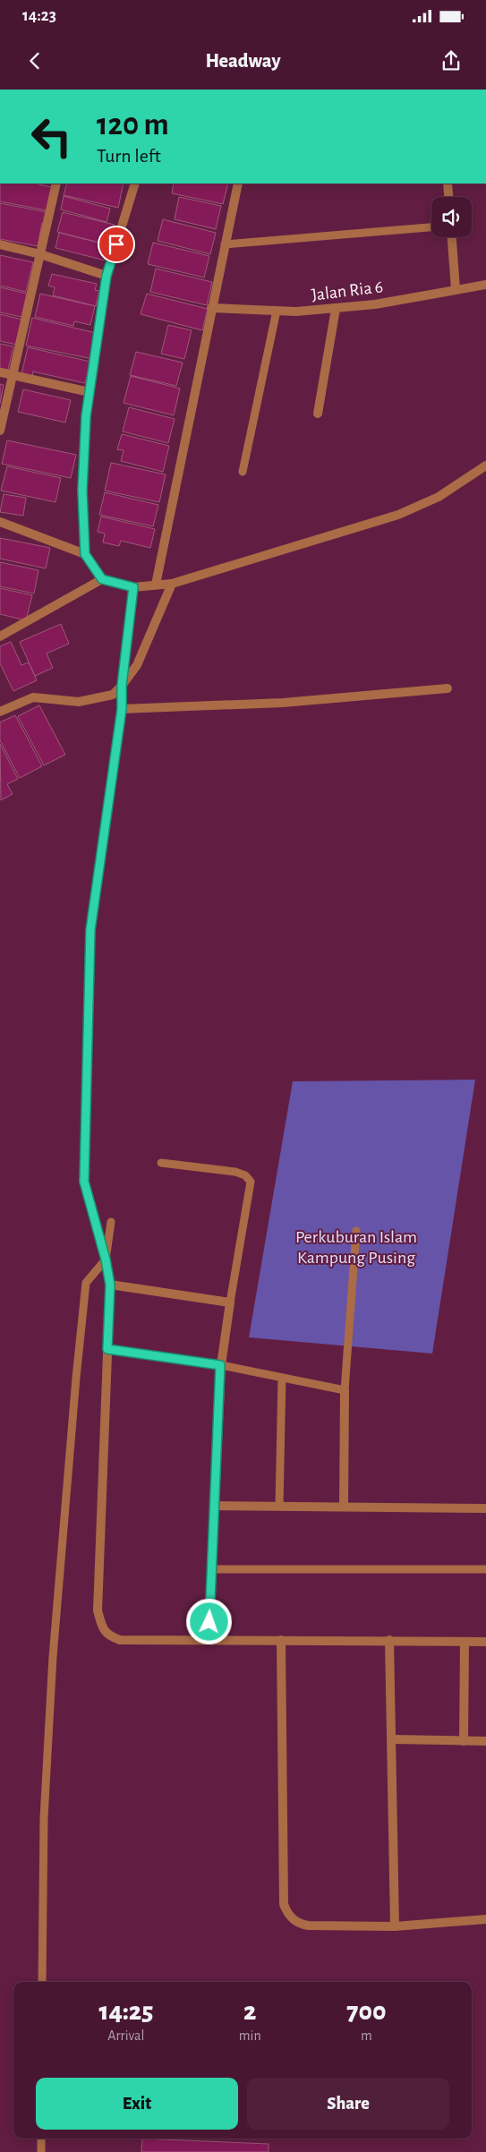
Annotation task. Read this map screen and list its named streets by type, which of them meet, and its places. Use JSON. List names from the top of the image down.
{
  "streets": {
    "street": ["Jalan Ria 6"]
  },
  "parks": ["Perkuburan Islam Kampung Pusing"],
  "page": {
    "status": "14:23",
    "header": "Headway",
    "turn": ["120 m", "Turn left"],
    "eta": [
      "14:25",
      "Arrival",
      "2",
      "min",
      "700",
      "m"
    ],
    "buttons": ["Exit", "Share"]
  }
}
